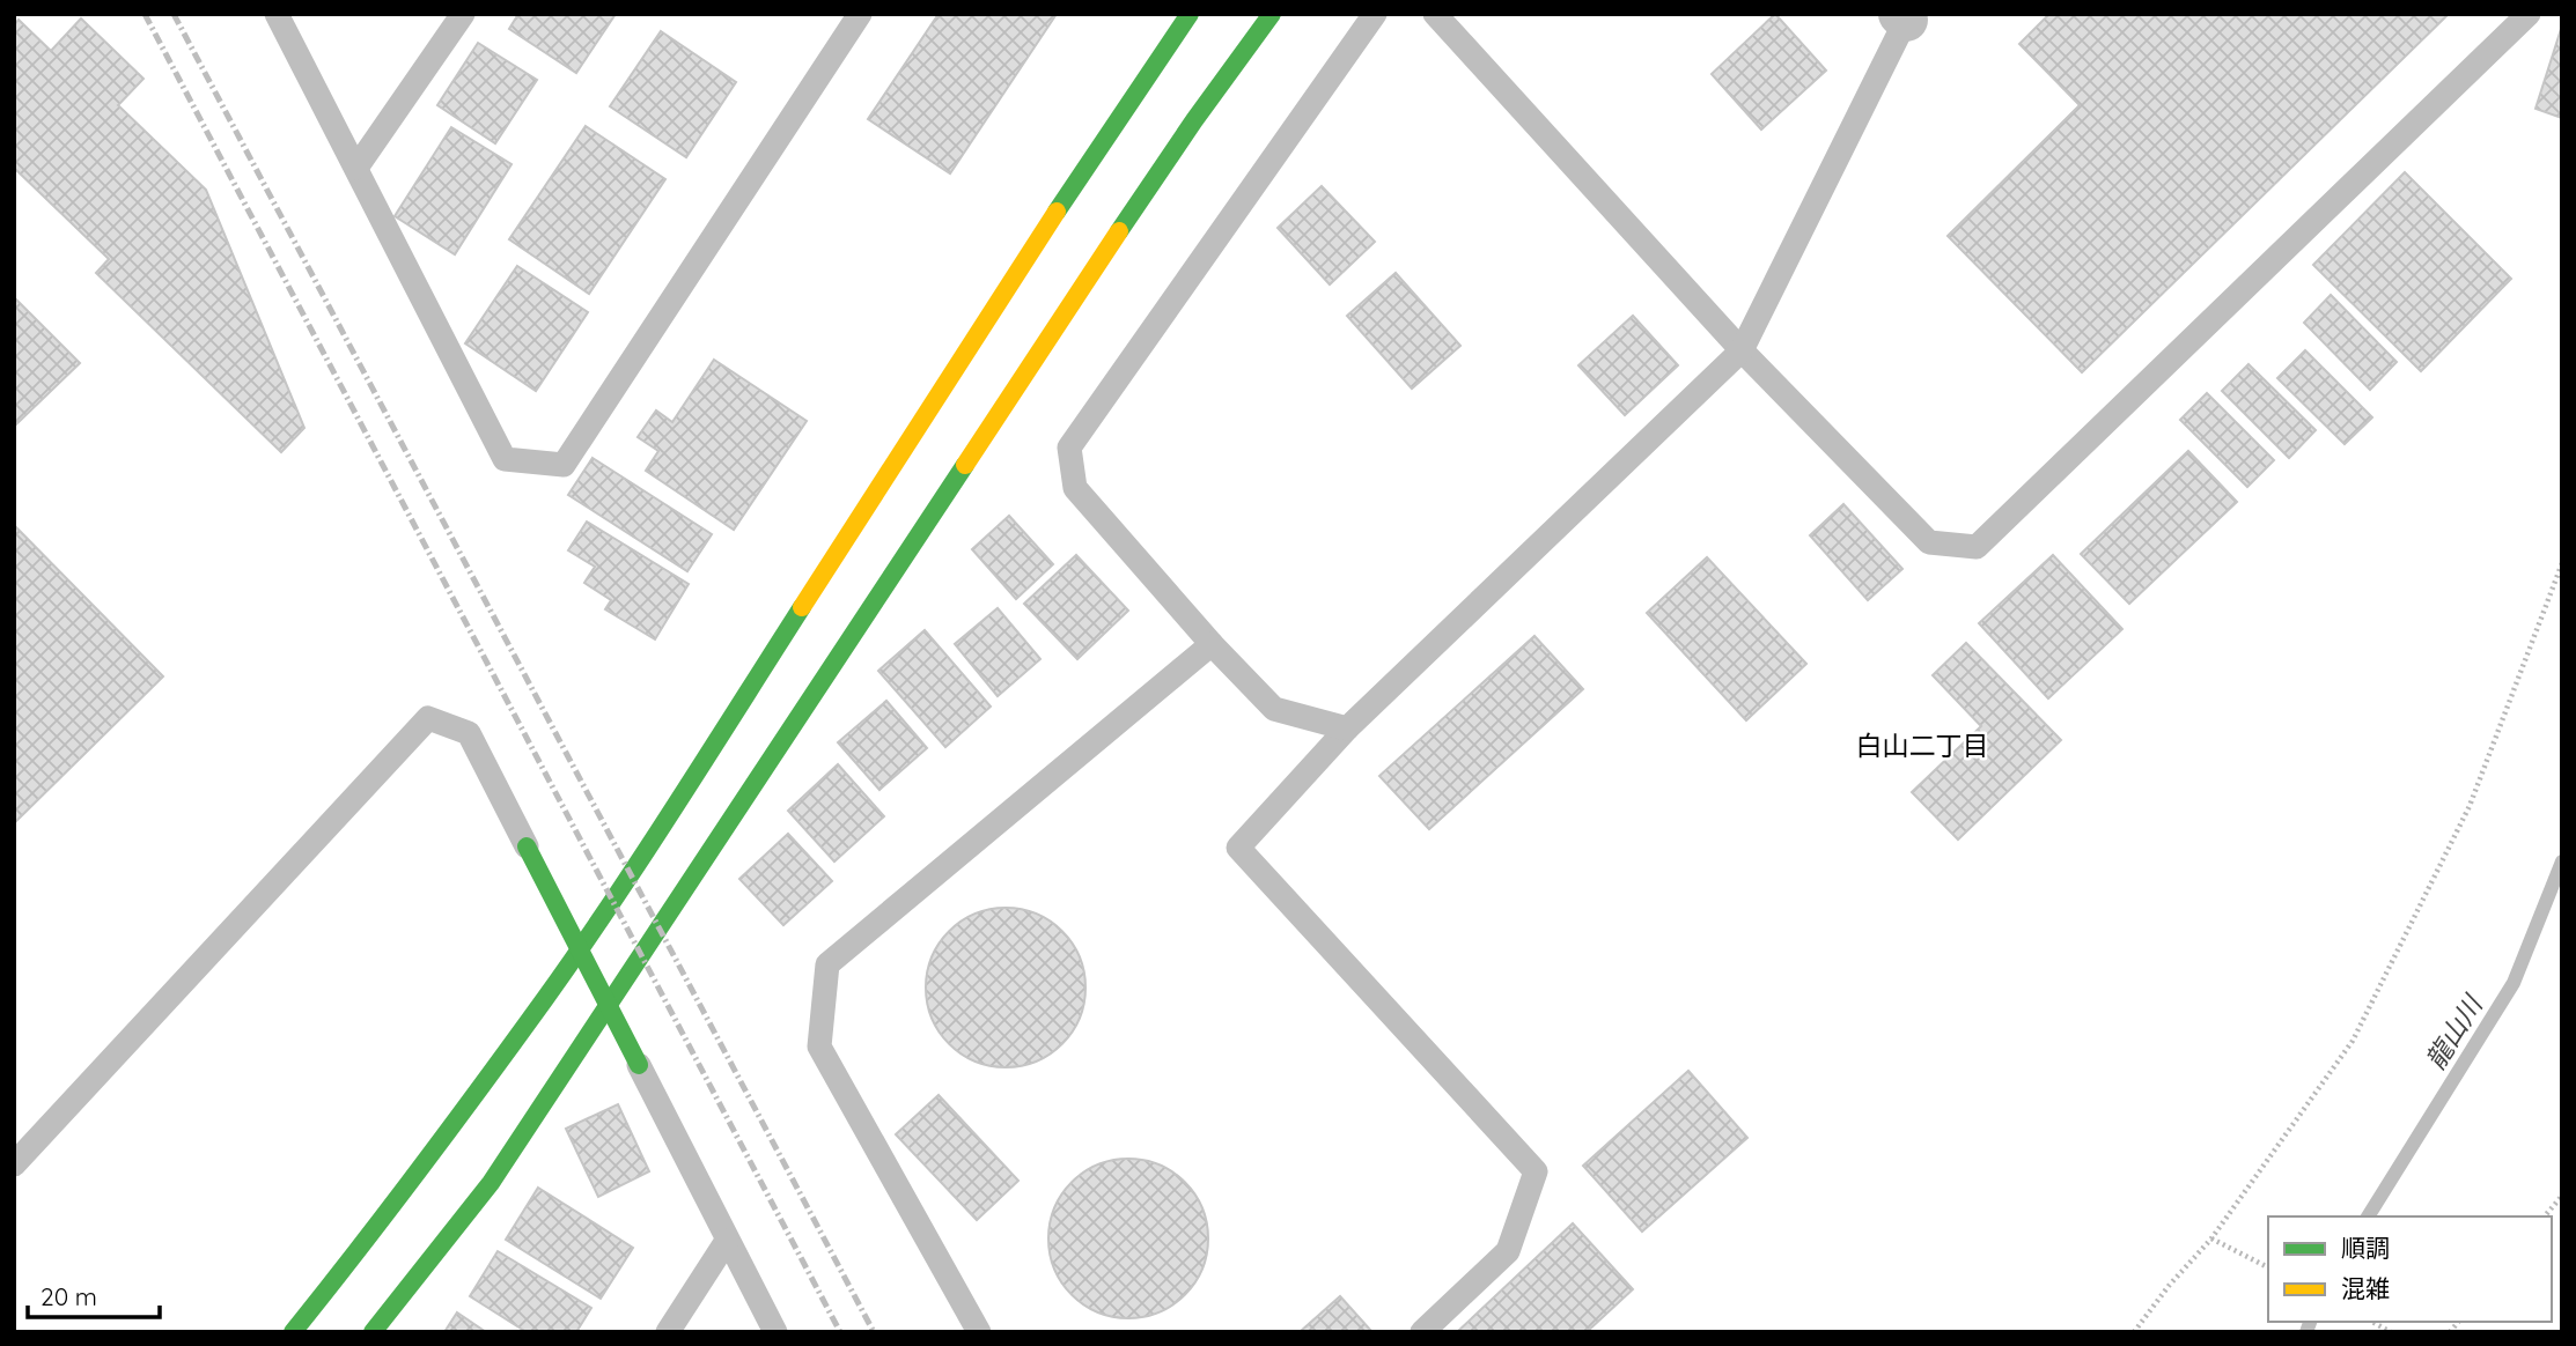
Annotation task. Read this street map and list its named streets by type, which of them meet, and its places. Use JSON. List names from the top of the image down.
{
  "districts": ["白山二丁目"],
  "water": ["龍山川"],
  "legend": ["順調", "混雑"],
  "scale_bar": "20 m"
}
